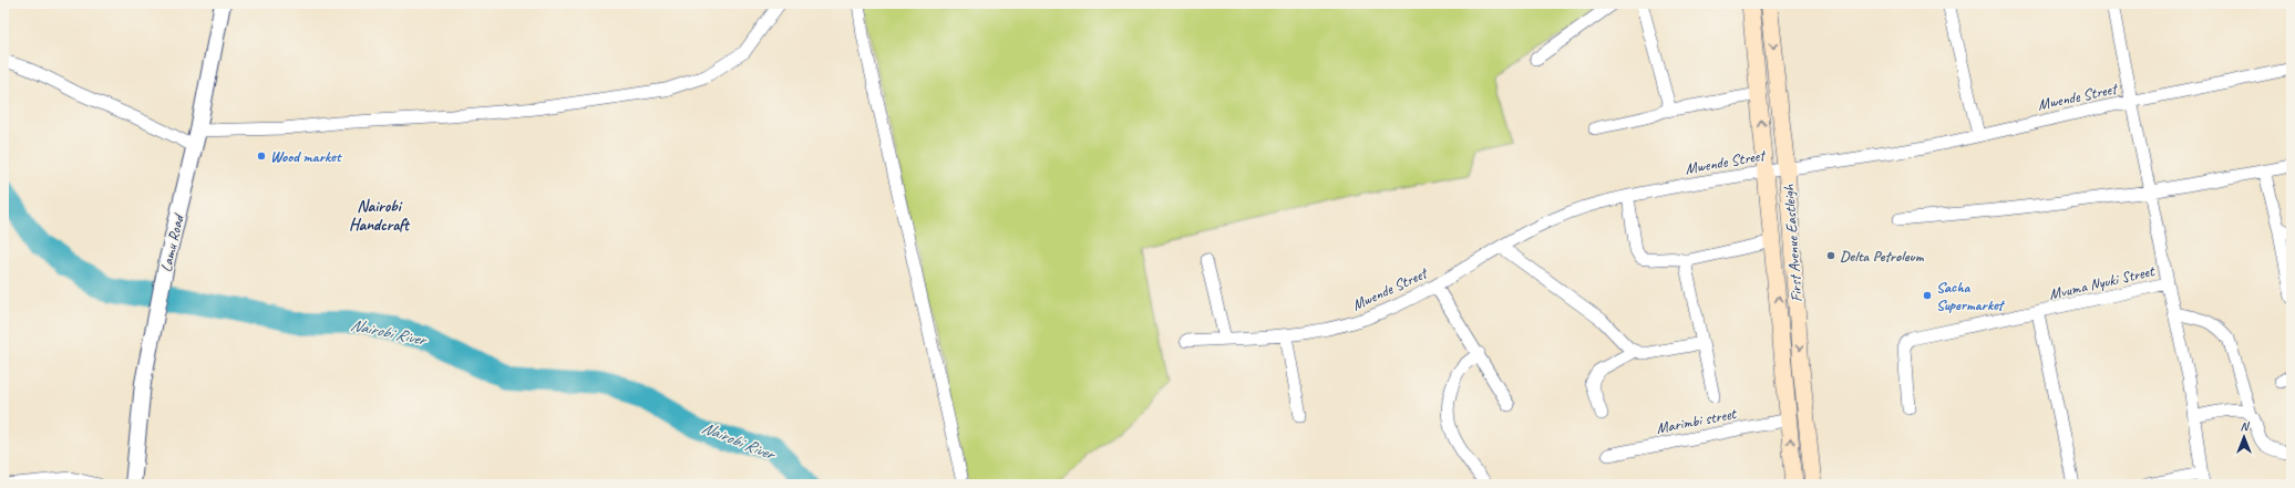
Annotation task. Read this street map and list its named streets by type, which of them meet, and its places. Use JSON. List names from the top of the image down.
{
  "streets": {
    "main road": ["First Avenue Eastleigh"],
    "street": [
      "Mwende Street",
      "Lamu Road",
      "Mvuma Nyuki Street",
      "Marimbi street"
    ]
  },
  "crossings": [
    ["Mwende Street", "First Avenue Eastleigh"],
    ["Mwende Street", "Mvuma Nyuki Street"],
    ["First Avenue Eastleigh", "Marimbi street"]
  ],
  "districts": ["Nairobi Handcraft"],
  "water": ["Nairobi River"],
  "places": ["Wood market", "Delta Petroleum", "Sacha Supermarket"],
  "north": "top"
}
